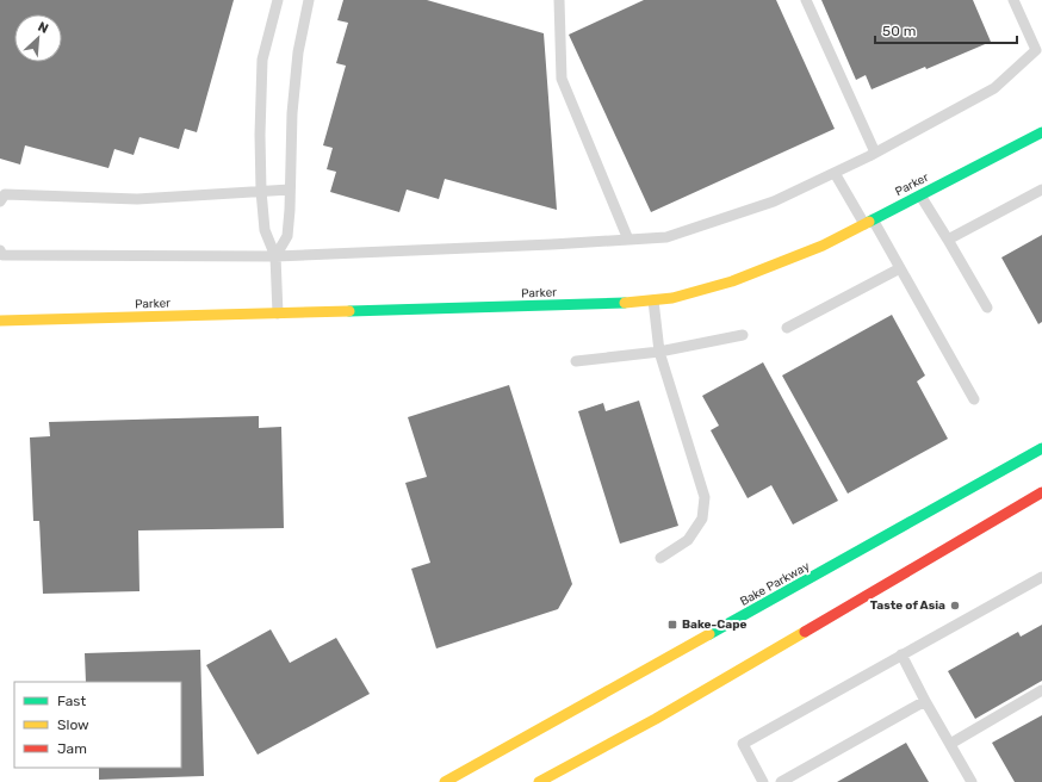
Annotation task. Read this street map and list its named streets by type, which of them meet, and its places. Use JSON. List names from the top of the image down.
{
  "streets": {
    "main road": ["Parker", "Bake Parkway"]
  },
  "places": {
    "other": ["Taste of Asia"],
    "transit": ["Bake-Cape"]
  },
  "legend": ["Fast", "Slow", "Jam"],
  "scale_bar": "50 m",
  "north": "top right"
}
